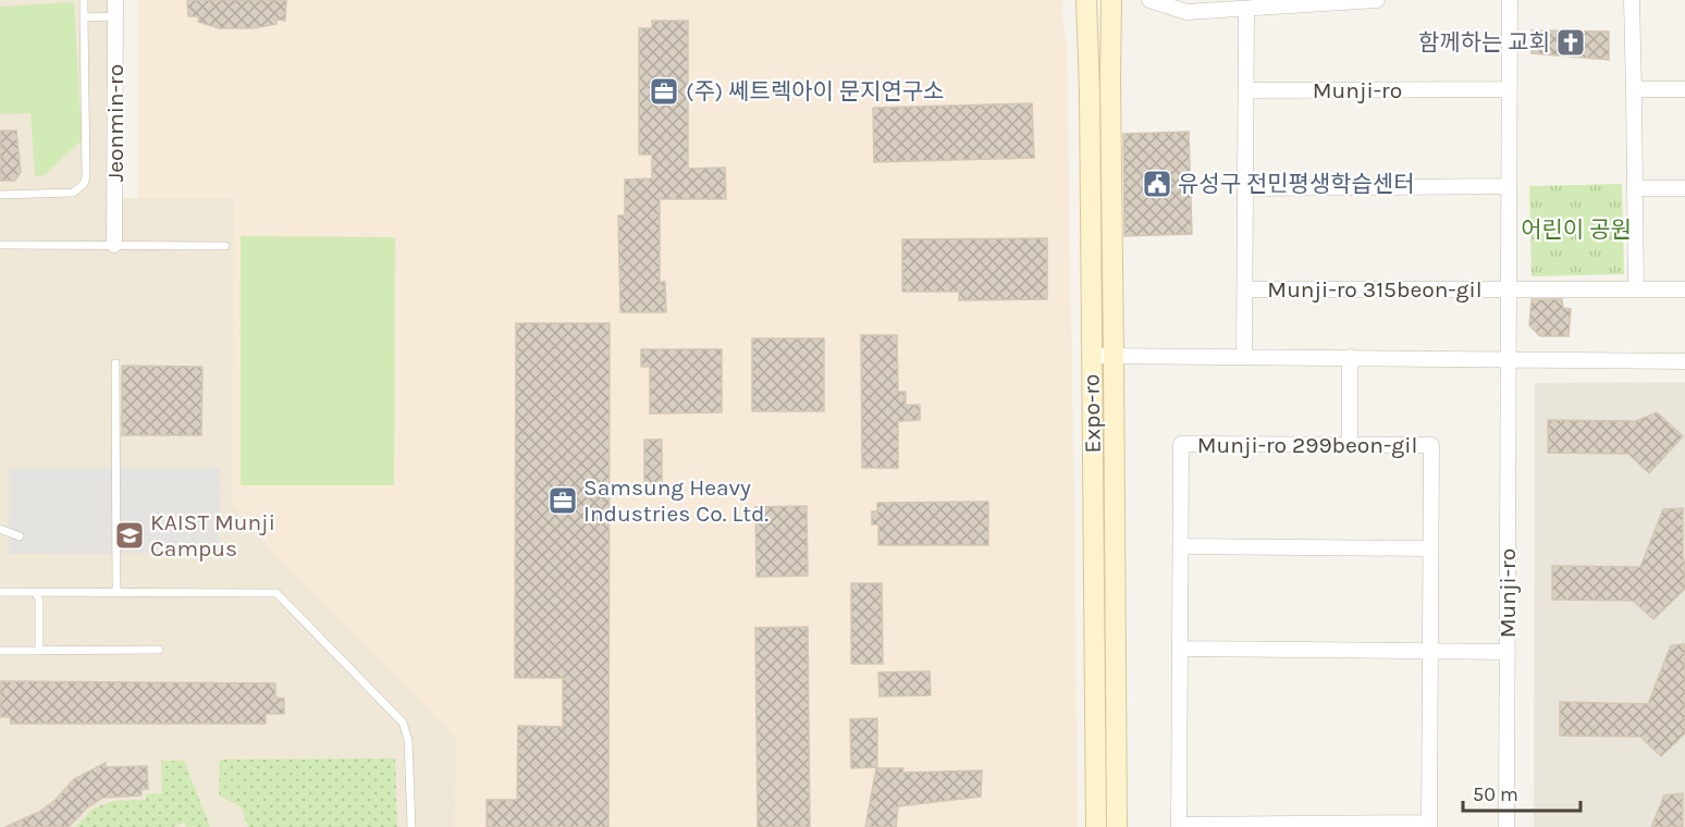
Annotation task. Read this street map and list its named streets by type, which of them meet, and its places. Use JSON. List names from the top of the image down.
{
  "streets": {
    "main road": ["Expo-ro"],
    "street": [
      "Munji-ro",
      "Jeonmin-ro",
      "Munji-ro 315beon-gil",
      "Munji-ro 299beon-gil"
    ]
  },
  "crossings": [
    ["Munji-ro", "Munji-ro 315beon-gil"]
  ],
  "parks": ["어린이 공원"],
  "places": {
    "church": ["함께하는 교회"],
    "office": ["(주) 쎄트렉아이 문지연구소", "Samsung Heavy Industries Co. Ltd."],
    "public building": ["유성구 전민평생학습센터"],
    "school or university": ["KAIST Munji Campus"]
  },
  "scale_bar": "50 m"
}
